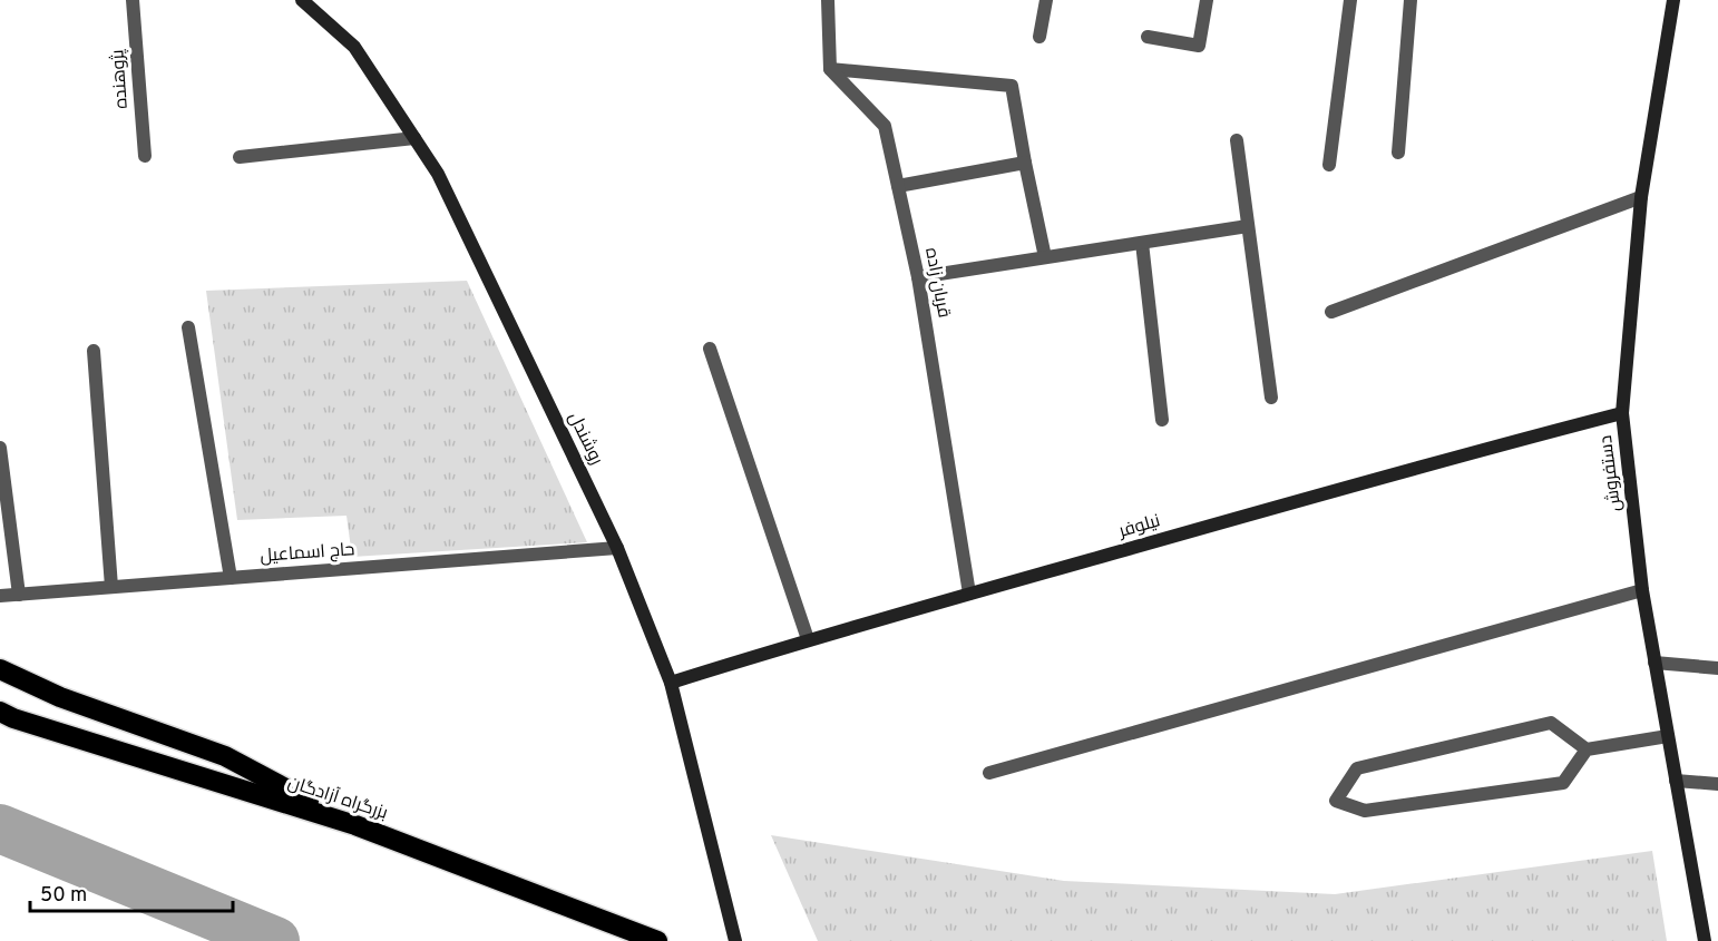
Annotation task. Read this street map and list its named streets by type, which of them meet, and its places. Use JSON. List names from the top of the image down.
{
  "streets": {
    "highway": ["بزرگراه آزادگان"],
    "street": [
      "پژوهنده",
      "قربان زاده",
      "روشندل",
      "دستفروش",
      "نیلوفر",
      "حاج اسماعیل"
    ]
  },
  "crossings": [
    ["قربان زاده", "نیلوفر"],
    ["روشندل", "نیلوفر"],
    ["روشندل", "حاج اسماعیل"],
    ["دستفروش", "نیلوفر"]
  ],
  "scale_bar": "50 m"
}
